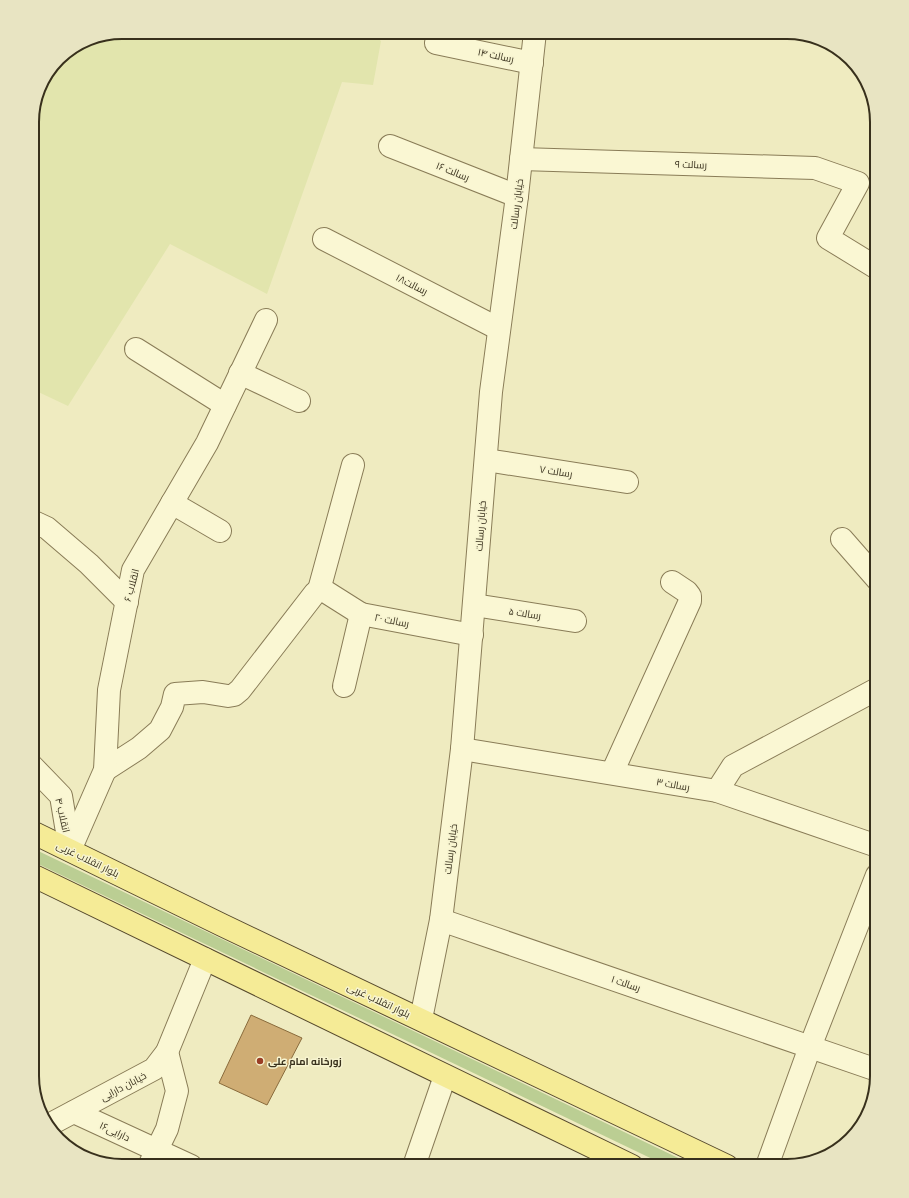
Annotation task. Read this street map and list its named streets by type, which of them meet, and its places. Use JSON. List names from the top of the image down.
{
  "streets": {
    "main road": ["بلوار انقلاب غربی"],
    "street": [
      "رسالت ۱۴",
      "رسالت ۹",
      "رسالت ۱۶",
      "خیابان رسالت",
      "رسالت۱۸",
      "رسالت ۷",
      "انقلاب ۶",
      "رسالت ۵",
      "رسالت ۲۰",
      "رسالت ۳",
      "انقلاب ۴",
      "رسالت ۱",
      "خیابان دارایی",
      "دارایی۱۶"
    ]
  },
  "crossings": [
    ["رسالت ۱۴", "خیابان رسالت"],
    ["رسالت ۹", "خیابان رسالت"],
    ["رسالت ۱۶", "خیابان رسالت"],
    ["خیابان رسالت", "رسالت۱۸"],
    ["خیابان رسالت", "رسالت ۷"],
    ["خیابان رسالت", "رسالت ۵"],
    ["خیابان رسالت", "رسالت ۲۰"],
    ["خیابان رسالت", "رسالت ۳"],
    ["خیابان رسالت", "بلوار انقلاب غربی"],
    ["خیابان رسالت", "رسالت ۱"],
    ["انقلاب ۶", "انقلاب ۴"],
    ["انقلاب ۶", "بلوار انقلاب غربی"],
    ["انقلاب ۴", "بلوار انقلاب غربی"],
    ["خیابان دارایی", "دارایی۱۶"]
  ],
  "places": ["زورخانه امام علی"]
}
